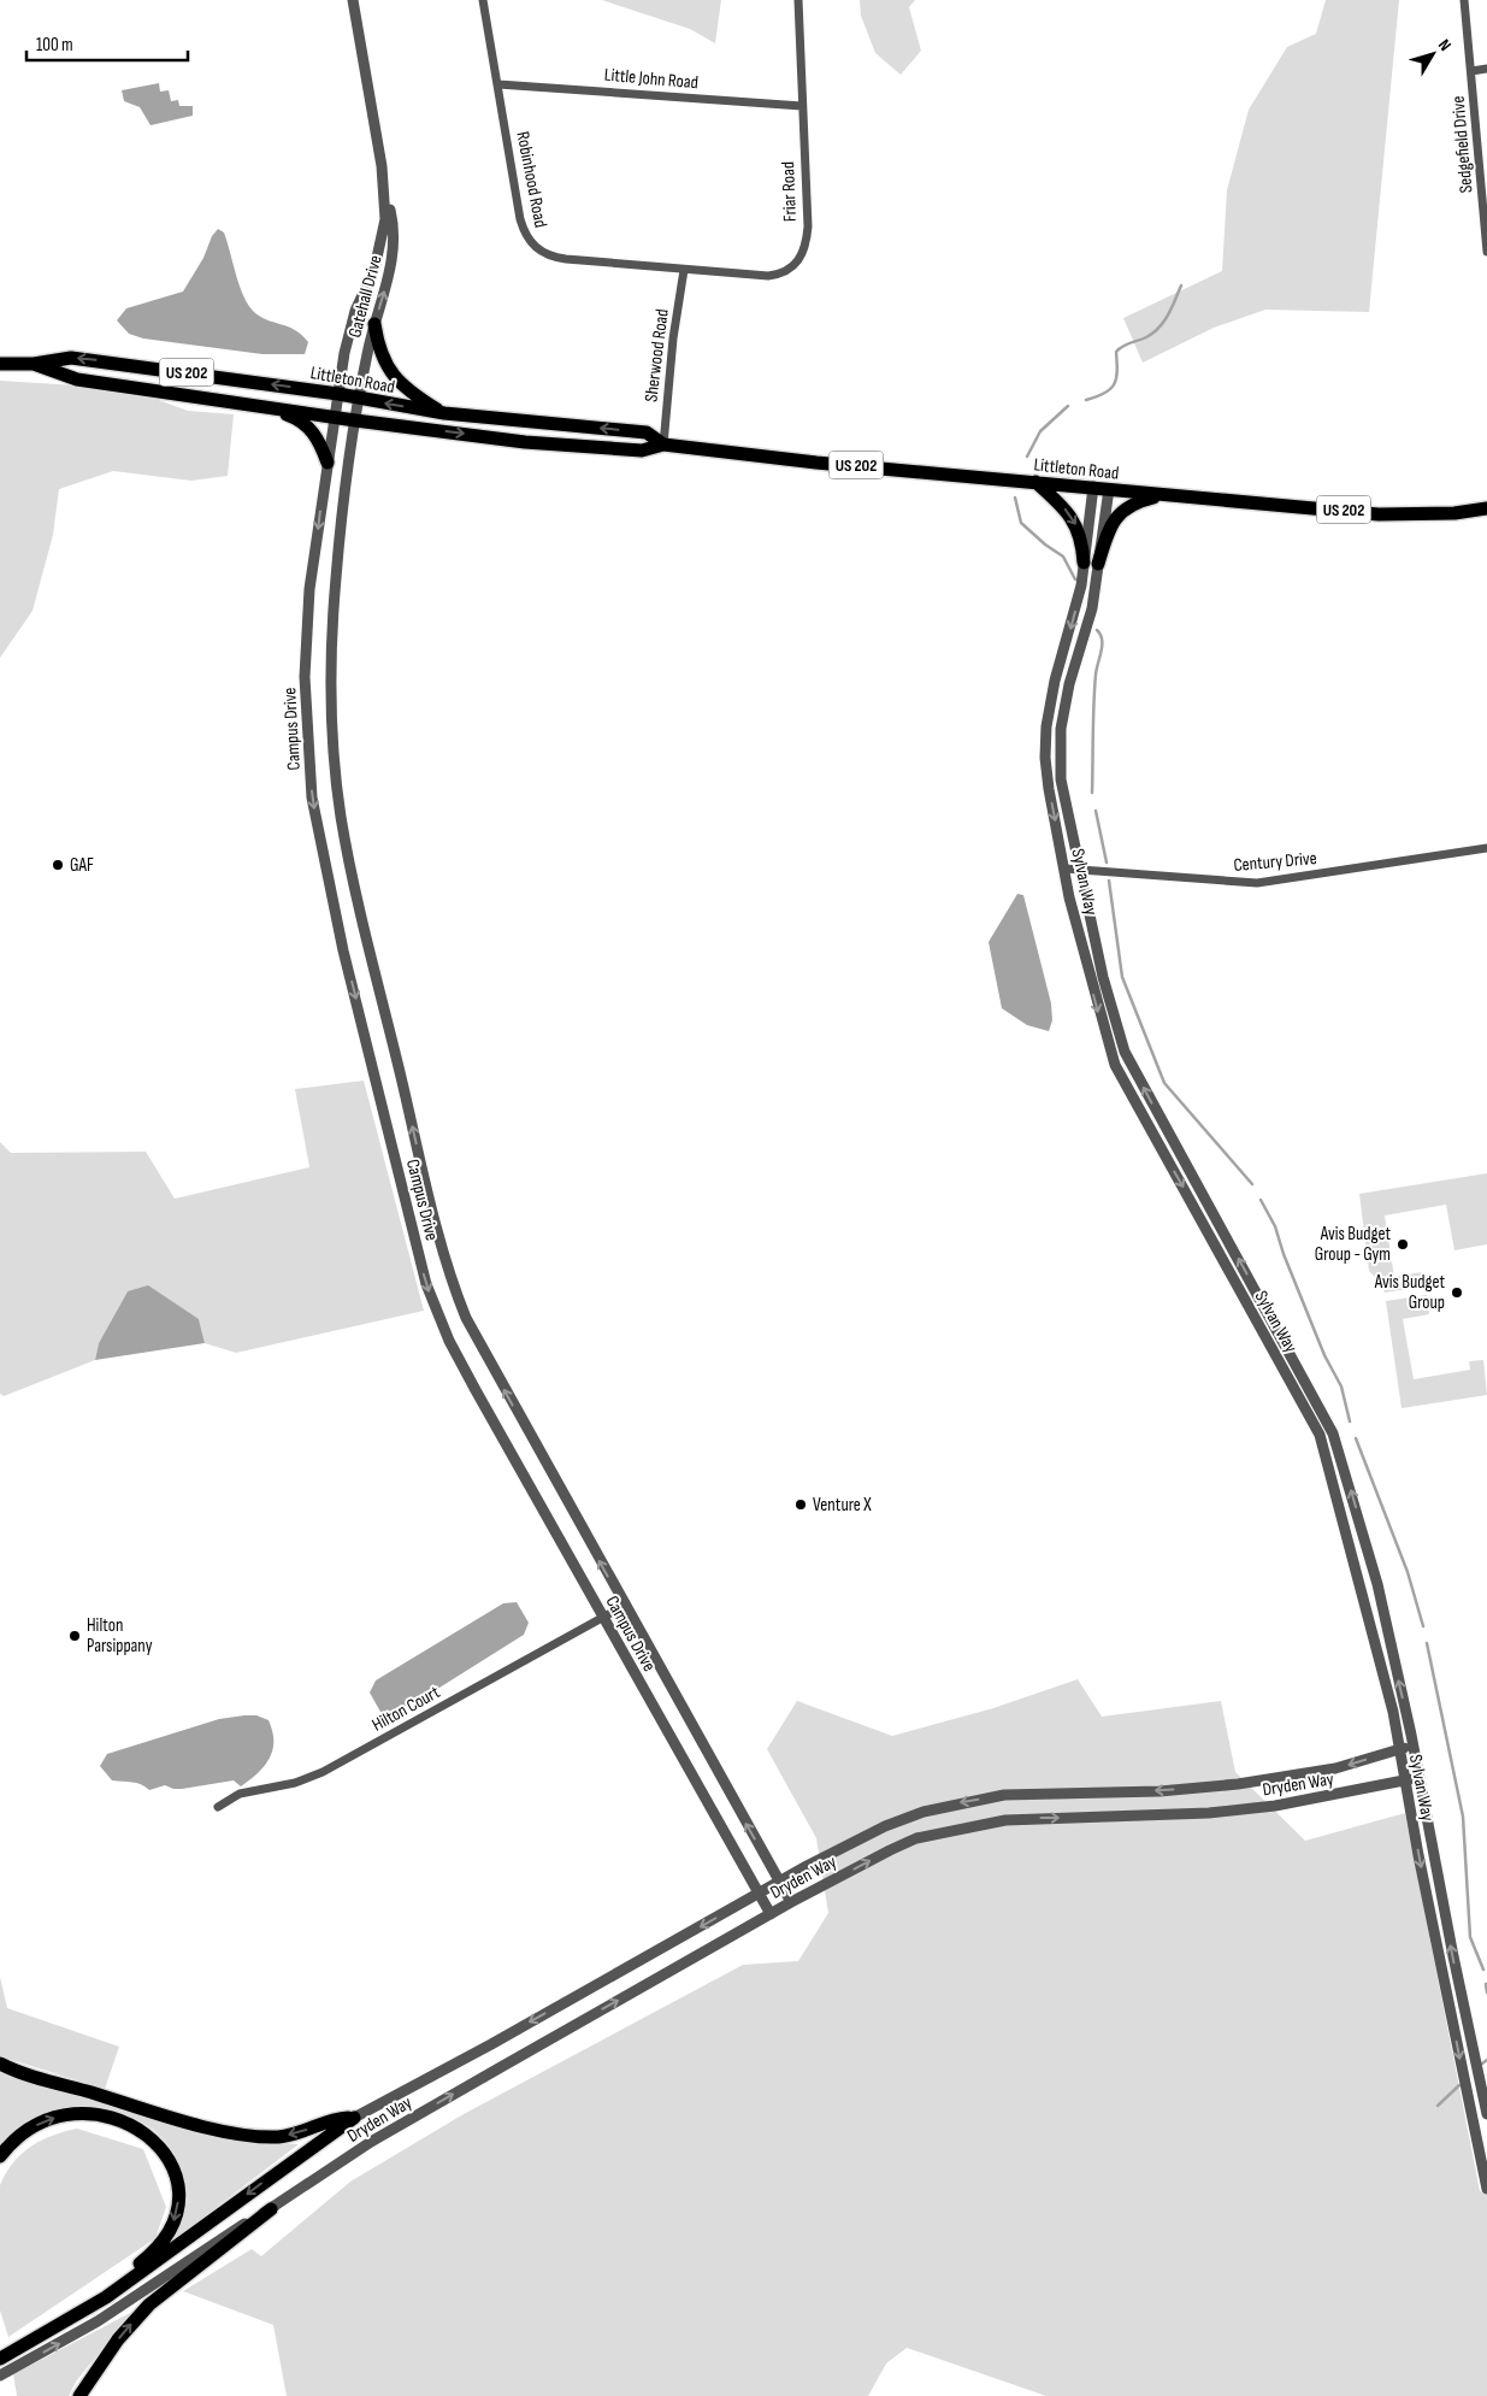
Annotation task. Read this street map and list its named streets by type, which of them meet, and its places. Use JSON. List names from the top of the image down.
{
  "streets": {
    "main road": ["US 202", "Littleton Road"],
    "street": [
      "Little John Road",
      "Sedgefield Drive",
      "Robinhood Road",
      "Friar Road",
      "Gatehall Drive",
      "Sherwood Road",
      "Campus Drive",
      "Century Drive",
      "Sylvan Way",
      "Hilton Court",
      "Dryden Way"
    ]
  },
  "crossings": [
    ["Little John Road", "Robinhood Road"],
    ["Little John Road", "Friar Road"],
    ["Robinhood Road", "Friar Road"],
    ["Robinhood Road", "Sherwood Road"],
    ["Friar Road", "Sherwood Road"],
    ["Gatehall Drive", "Littleton Road"],
    ["Gatehall Drive", "Campus Drive"],
    ["Sherwood Road", "Littleton Road"],
    ["Littleton Road", "Campus Drive"],
    ["Littleton Road", "Sylvan Way"],
    ["Campus Drive", "Hilton Court"],
    ["Campus Drive", "Dryden Way"],
    ["Century Drive", "Sylvan Way"],
    ["Sylvan Way", "Dryden Way"]
  ],
  "places": [
    "GAF",
    "Avis Budget Group - Gym",
    "Avis Budget Group",
    "Venture X",
    "Hilton Parsippany"
  ],
  "scale_bar": "100 m",
  "north": "top right"
}
